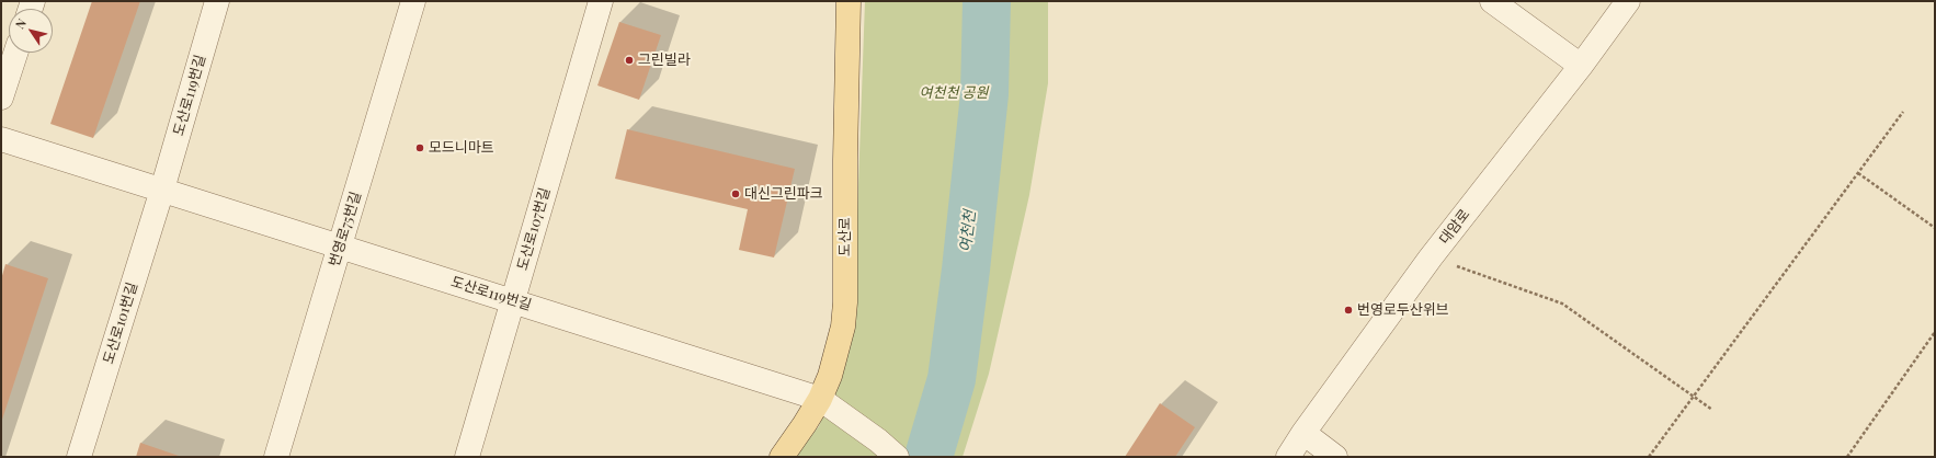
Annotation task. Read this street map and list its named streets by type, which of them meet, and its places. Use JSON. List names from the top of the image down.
{
  "streets": {
    "main road": ["도산로"],
    "street": [
      "도산로119번길",
      "대암로",
      "번영로75번길",
      "도산로107번길",
      "도산로101번길"
    ]
  },
  "crossings": [
    ["도산로119번길", "번영로75번길"],
    ["도산로119번길", "도산로107번길"],
    ["도산로119번길", "도산로"],
    ["도산로119번길", "도산로101번길"]
  ],
  "water": ["여천천"],
  "parks": ["여천천 공원"],
  "places": [
    "그린빌라",
    "모드니마트",
    "대신그린파크",
    "번영로두산위브"
  ],
  "north": "top left"
}
